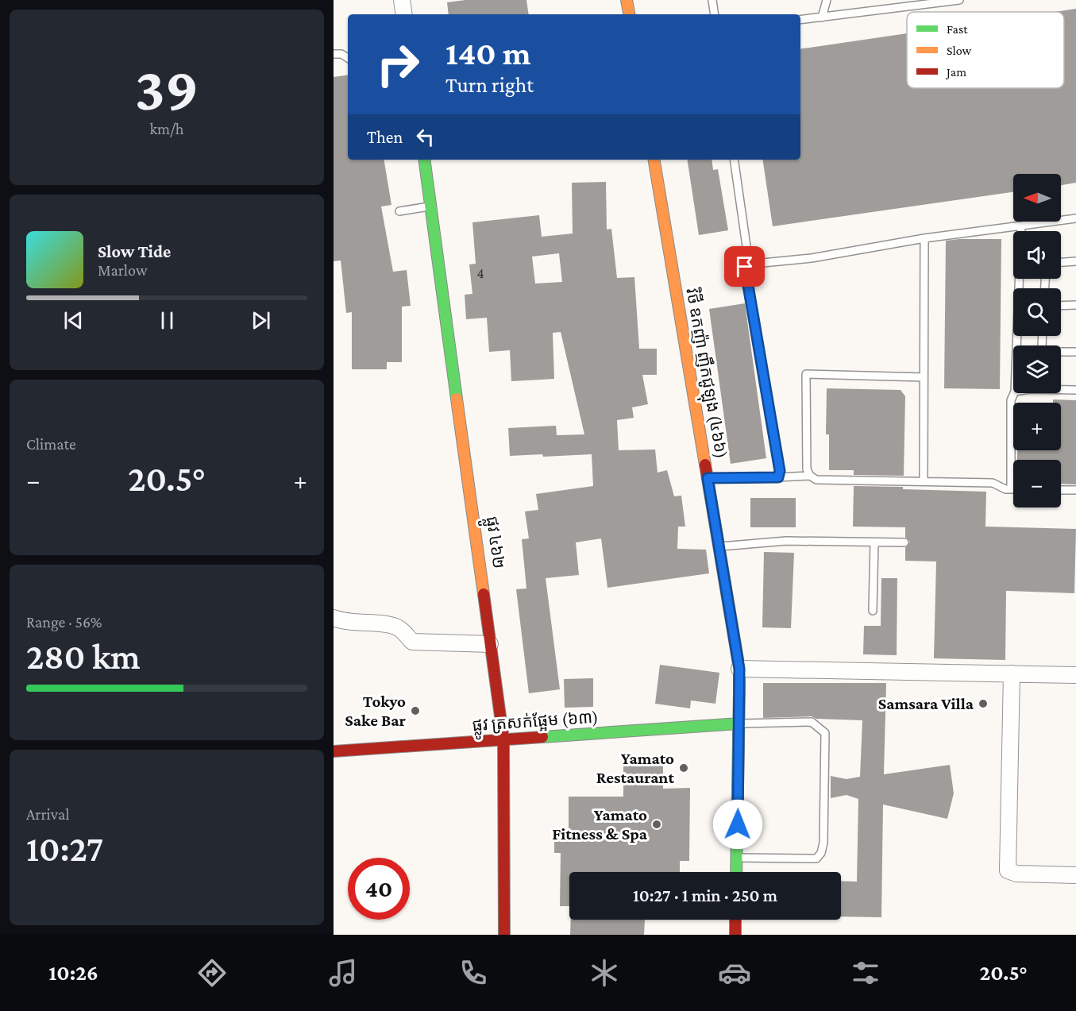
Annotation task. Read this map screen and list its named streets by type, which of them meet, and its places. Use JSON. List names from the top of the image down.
{
  "streets": {
    "street": ["វិថី ឧកញ៉ា ញឹកជូឡុង (៤៦៦)", "ផ្លូវ ៤៦២", "ផ្លូវ ត្រសក់ផ្អែម (៦៣)"]
  },
  "crossings": [
    ["វិថី ឧកញ៉ា ញឹកជូឡុង (៤៦៦)", "ផ្លូវ ត្រសក់ផ្អែម (៦៣)"],
    ["ផ្លូវ ៤៦២", "ផ្លូវ ត្រសក់ផ្អែម (៦៣)"]
  ],
  "places": [
    "Samsara Villa",
    "Tokyo Sake Bar",
    "Yamato Restaurant",
    "Yamato Fitness & Spa"
  ],
  "house_numbers": ["4"],
  "legend": ["Fast", "Slow", "Jam"],
  "north": "left",
  "page": {
    "tile": [
      ["39", "km/h"],
      "Climate",
      ["Range · 56%", "280 km"],
      ["Arrival", "10:27"]
    ],
    "turn": ["140 m", "Turn right"],
    "then": "Then",
    "map_buttons": ["+", "−"],
    "song": ["Slow Tide", "Marlow"],
    "heat": ["−", "20.5°", "+"],
    "limit": "40",
    "trip": "10:27 · 1 min · 250 m",
    "tabs": ["10:26", "20.5°"]
  }
}
